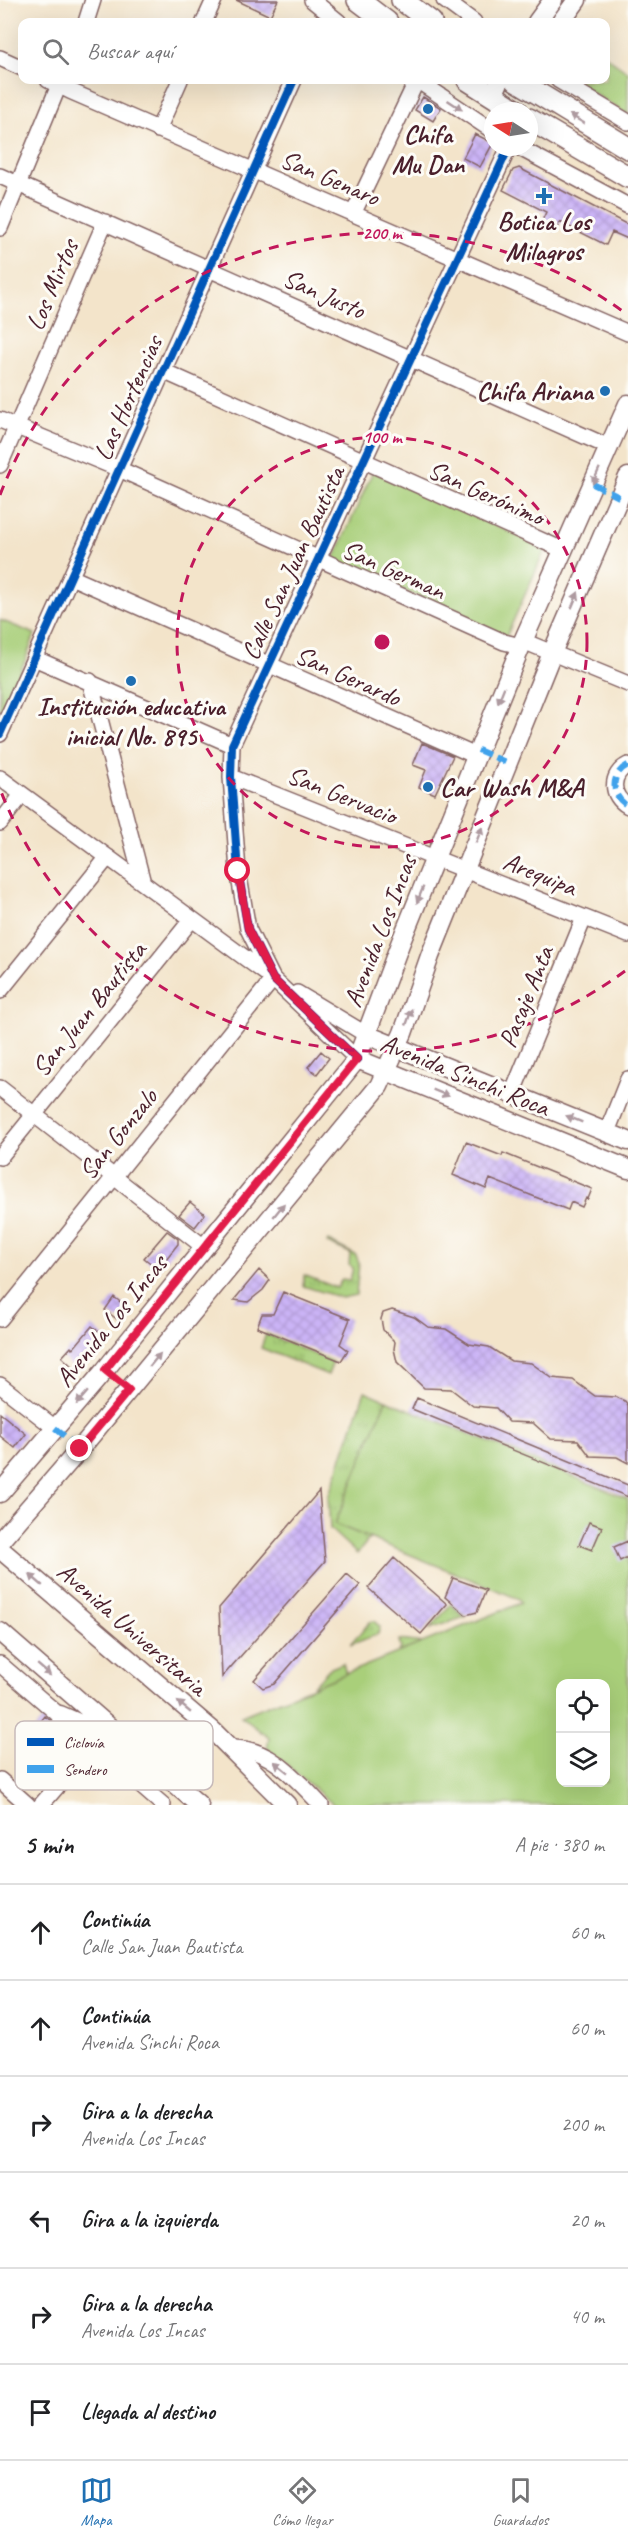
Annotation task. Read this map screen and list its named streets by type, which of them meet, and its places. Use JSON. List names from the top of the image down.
{
  "streets": {
    "main road": ["Avenida Los Incas", "Avenida Sinchi Roca", "Avenida Universitaria"],
    "street": [
      "San Genaro",
      "Los Mirtos",
      "San Justo",
      "Las Hortencias",
      "San Gerónimo",
      "Calle San Juan Bautista",
      "San German",
      "San Gerardo",
      "San Gervacio",
      "Arequipa",
      "Pasaje Anta",
      "San Juan Bautista",
      "San Gonzalo"
    ]
  },
  "crossings": [
    ["San Genaro", "Las Hortencias"],
    ["San Genaro", "Calle San Juan Bautista"],
    ["Los Mirtos", "San Justo"],
    ["Los Mirtos", "San German"],
    ["San Justo", "Las Hortencias"],
    ["San Justo", "Calle San Juan Bautista"],
    ["San Justo", "Avenida Los Incas"],
    ["Las Hortencias", "San Gerónimo"],
    ["Las Hortencias", "San German"],
    ["Las Hortencias", "San Gerardo"],
    ["San Gerónimo", "Calle San Juan Bautista"],
    ["San Gerónimo", "Avenida Los Incas"],
    ["Calle San Juan Bautista", "San German"],
    ["Calle San Juan Bautista", "San Gerardo"],
    ["Calle San Juan Bautista", "San Gervacio"],
    ["Calle San Juan Bautista", "Avenida Sinchi Roca"],
    ["Calle San Juan Bautista", "San Gonzalo"],
    ["San German", "Avenida Los Incas"],
    ["San Gerardo", "Avenida Los Incas"],
    ["San Gervacio", "Arequipa"],
    ["San Gervacio", "Avenida Los Incas"],
    ["Arequipa", "Avenida Los Incas"],
    ["Arequipa", "Pasaje Anta"],
    ["Avenida Los Incas", "Avenida Sinchi Roca"],
    ["Pasaje Anta", "Avenida Sinchi Roca"],
    ["San Juan Bautista", "Avenida Sinchi Roca"],
    ["Avenida Sinchi Roca", "San Gonzalo"]
  ],
  "places": {
    "other": [
      "Chifa Mu Dan",
      "Chifa Ariana",
      "Institución educativa inicial No. 895",
      "Car Wash M&A"
    ],
    "health": ["Botica Los Milagros"]
  },
  "legend": ["Ciclovía", "Sendero"],
  "north": "left",
  "page": {
    "search": "Buscar aquí",
    "heading": ["5 min", "A pie · 380 m"],
    "list": [
      ["Continúa", "Calle San Juan Bautista", "60 m"],
      ["Continúa", "Avenida Sinchi Roca", "60 m"],
      ["Gira a la derecha", "Avenida Los Incas", "200 m"],
      ["Gira a la izquierda", "20 m"],
      ["Gira a la derecha", "Avenida Los Incas", "40 m"],
      "Llegada al destino"
    ],
    "nav": ["Mapa", "Cómo llegar", "Guardados"]
  },
  "rings": ["200 m", "100 m"]
}
